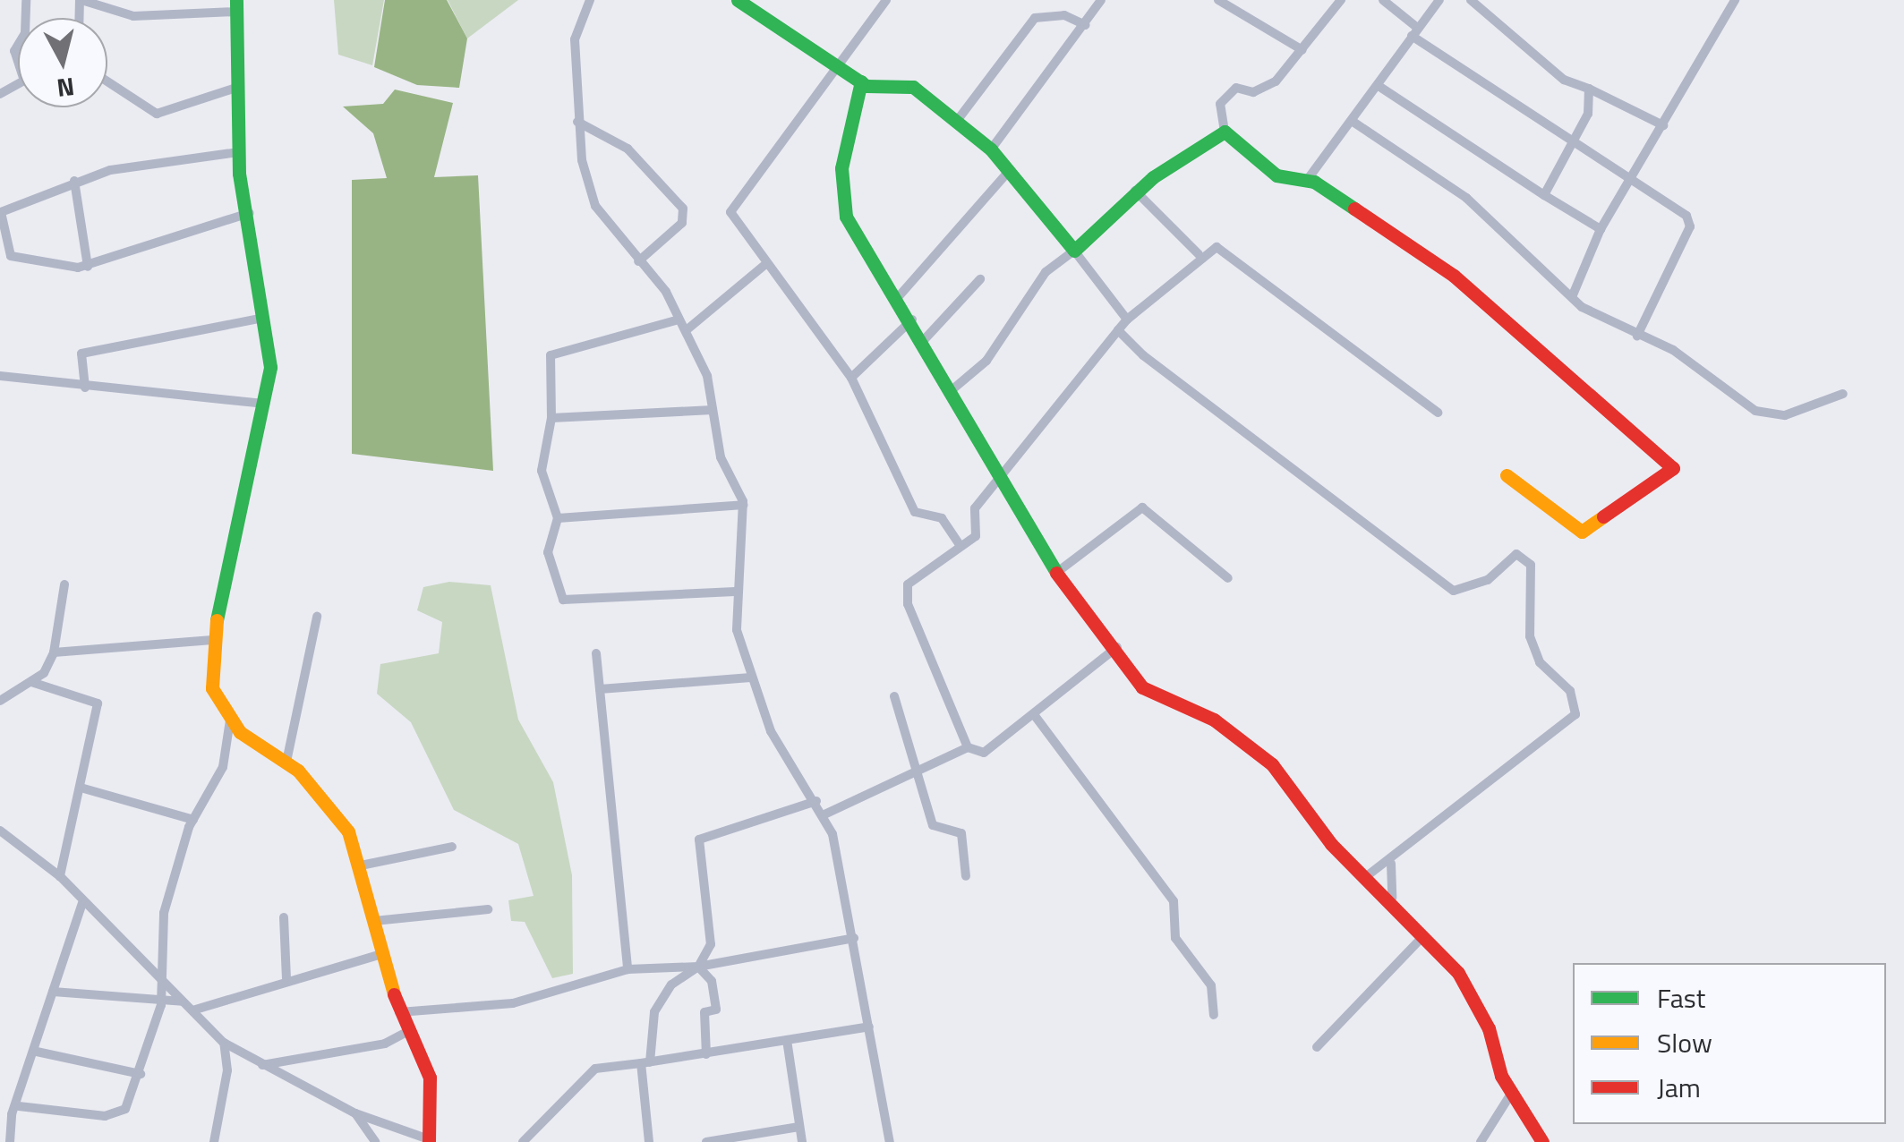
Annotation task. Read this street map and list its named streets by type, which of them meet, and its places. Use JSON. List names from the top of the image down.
{
  "legend": ["Fast", "Slow", "Jam"],
  "north": "bottom"
}
